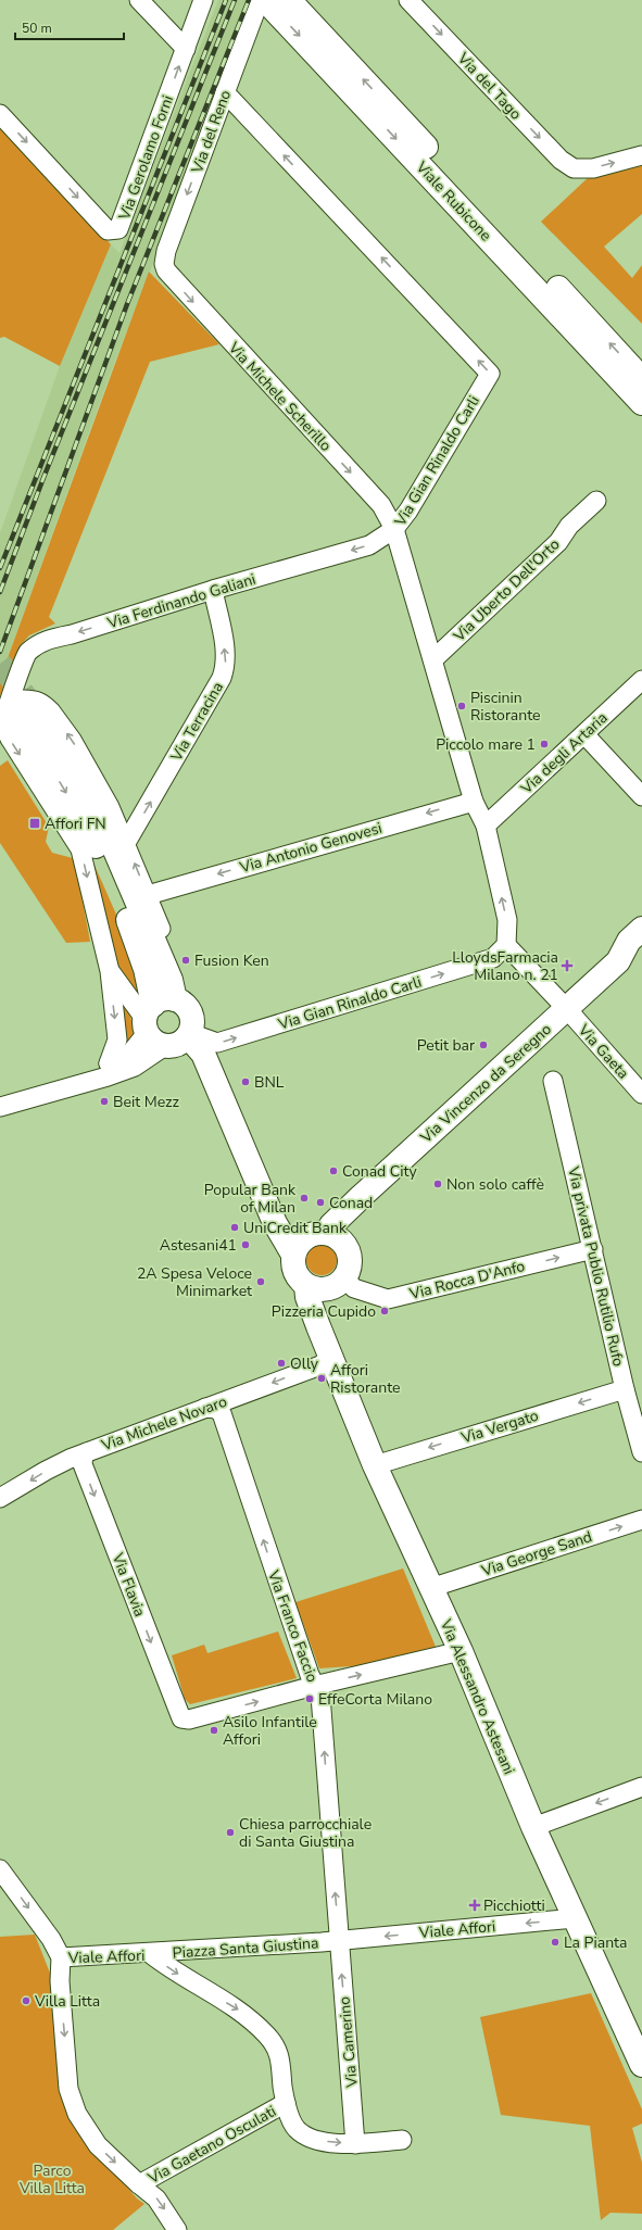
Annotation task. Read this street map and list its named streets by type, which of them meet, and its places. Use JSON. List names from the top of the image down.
{
  "streets": {
    "main road": ["Viale Rubicone", "Via Vincenzo da Seregno", "Via Alessandro Astesani"],
    "street": [
      "Via del Tago",
      "Via del Reno",
      "Via Gerolamo Forni",
      "Via Michele Scherillo",
      "Via Gian Rinaldo Carli",
      "Via Uberto Dell'Orto",
      "Via Ferdinando Galiani",
      "Via Terracina",
      "Via degli Artaria",
      "Via Antonio Genovesi",
      "Via Gaeta",
      "Via privata Publio Rutilio Rufo",
      "Via Rocca D'Anfo",
      "Via Michele Novaro",
      "Via Vergato",
      "Via George Sand",
      "Via Flavia",
      "Via Franco Faccio",
      "Viale Affori",
      "Piazza Santa Giustina",
      "Via Camerino",
      "Via Gaetano Osculati"
    ]
  },
  "crossings": [
    ["Via del Reno", "Viale Rubicone"],
    ["Via del Reno", "Via Michele Scherillo"],
    ["Via del Reno", "Via Gian Rinaldo Carli"],
    ["Via Michele Scherillo", "Via Gian Rinaldo Carli"],
    ["Via Michele Scherillo", "Via Ferdinando Galiani"],
    ["Via Gian Rinaldo Carli", "Via Uberto Dell'Orto"],
    ["Via Gian Rinaldo Carli", "Via Ferdinando Galiani"],
    ["Via Gian Rinaldo Carli", "Via degli Artaria"],
    ["Via Gian Rinaldo Carli", "Via Antonio Genovesi"],
    ["Via Ferdinando Galiani", "Via Terracina"],
    ["Via Gaeta", "Via Vincenzo da Seregno"],
    ["Via Vincenzo da Seregno", "Via Rocca D'Anfo"],
    ["Via Vincenzo da Seregno", "Via Alessandro Astesani"],
    ["Via privata Publio Rutilio Rufo", "Via Rocca D'Anfo"],
    ["Via privata Publio Rutilio Rufo", "Via Vergato"],
    ["Via Rocca D'Anfo", "Via Alessandro Astesani"],
    ["Via Michele Novaro", "Via Flavia"],
    ["Via Michele Novaro", "Via Franco Faccio"],
    ["Via Michele Novaro", "Via Alessandro Astesani"],
    ["Via Vergato", "Via Alessandro Astesani"],
    ["Via George Sand", "Via Alessandro Astesani"],
    ["Via Flavia", "Via Franco Faccio"],
    ["Via Franco Faccio", "Viale Affori"],
    ["Via Franco Faccio", "Piazza Santa Giustina"],
    ["Via Franco Faccio", "Via Camerino"],
    ["Via Alessandro Astesani", "Viale Affori"],
    ["Viale Affori", "Piazza Santa Giustina"],
    ["Viale Affori", "Via Camerino"],
    ["Viale Affori", "Via Gaetano Osculati"],
    ["Piazza Santa Giustina", "Via Camerino"],
    ["Via Camerino", "Via Gaetano Osculati"]
  ],
  "one_way": [
    "Via del Tago",
    "Via del Reno",
    "Via Michele Scherillo",
    "Via Ferdinando Galiani",
    "Via Terracina",
    "Via Antonio Genovesi",
    "Via Rocca D'Anfo",
    "Via Michele Novaro",
    "Via Vergato",
    "Via George Sand",
    "Via Franco Faccio",
    "Via Camerino",
    "Via Gaetano Osculati"
  ],
  "parks": ["Parco Villa Litta"],
  "places": {
    "other": [
      "Piscinin Ristorante",
      "Piccolo mare 1",
      "Fusion Ken",
      "Petit bar",
      "BNL",
      "Beit Mezz",
      "Conad City",
      "Non solo caffè",
      "Popular Bank of Milan",
      "Conad",
      "UniCredit Bank",
      "Astesani41",
      "2A Spesa Veloce Minimarket",
      "Pizzeria Cupido",
      "Olly",
      "Affori Ristorante",
      "EffeCorta Milano",
      "Asilo Infantile Affori",
      "Chiesa parrocchiale di Santa Giustina",
      "La Pianta",
      "Villa Litta"
    ],
    "transit": ["Affori FN"],
    "health": ["LloydsFarmacia Milano n. 21", "Picchiotti"]
  },
  "scale_bar": "50 m"
}
